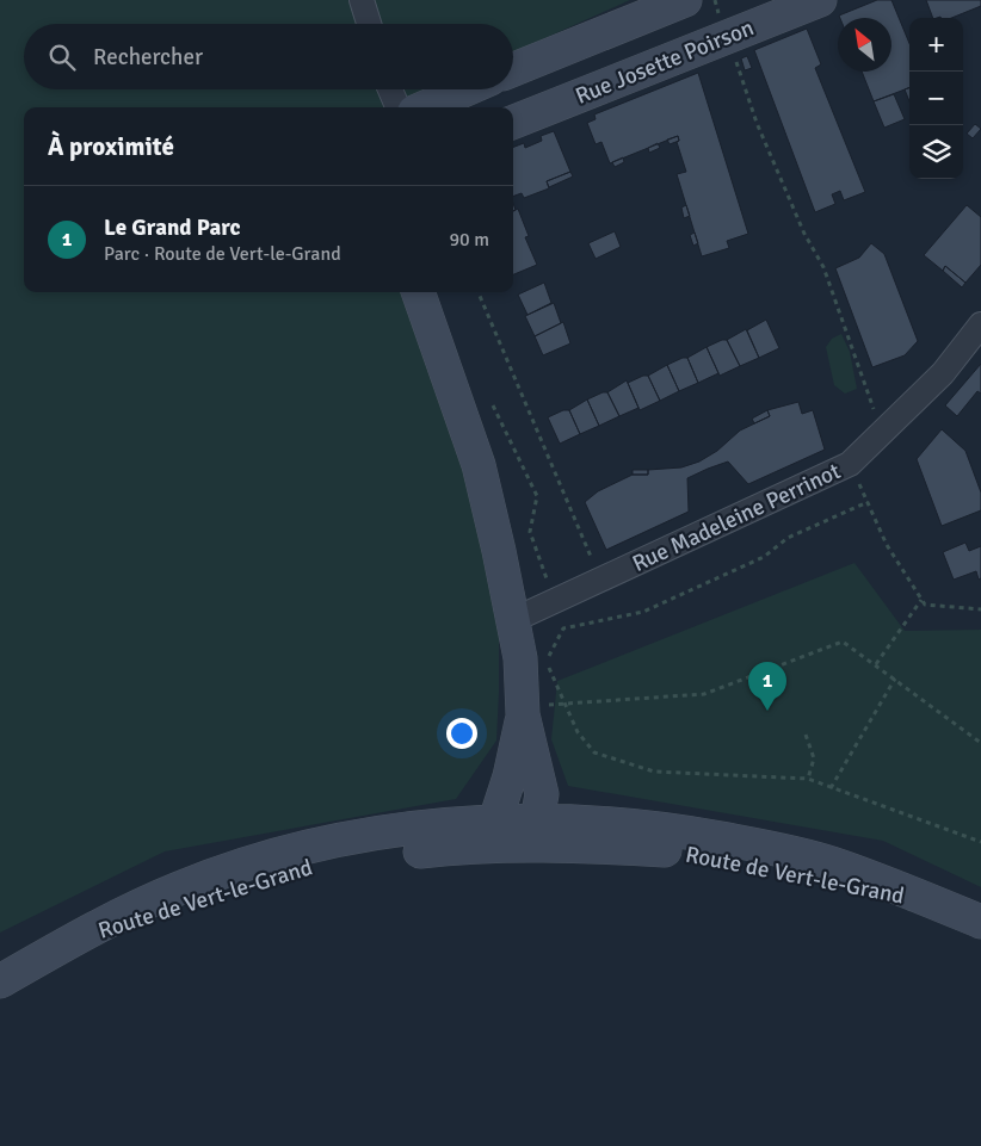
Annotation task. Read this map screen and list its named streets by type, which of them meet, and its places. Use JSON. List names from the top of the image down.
{
  "streets": {
    "main road": ["Rue Josette Poirson", "Route de Vert-le-Grand"],
    "street": ["Rue Madeleine Perrinot"]
  },
  "north": "top left",
  "page": {
    "map_buttons": ["+", "−"],
    "search": "Rechercher",
    "heading": "À proximité",
    "list": [
      {
        "mark": "1",
        "name": "Le Grand Parc",
        "note": "Parc · Route de Vert-le-Grand",
        "value": "90 m"
      }
    ],
    "pins": "1"
  }
}
